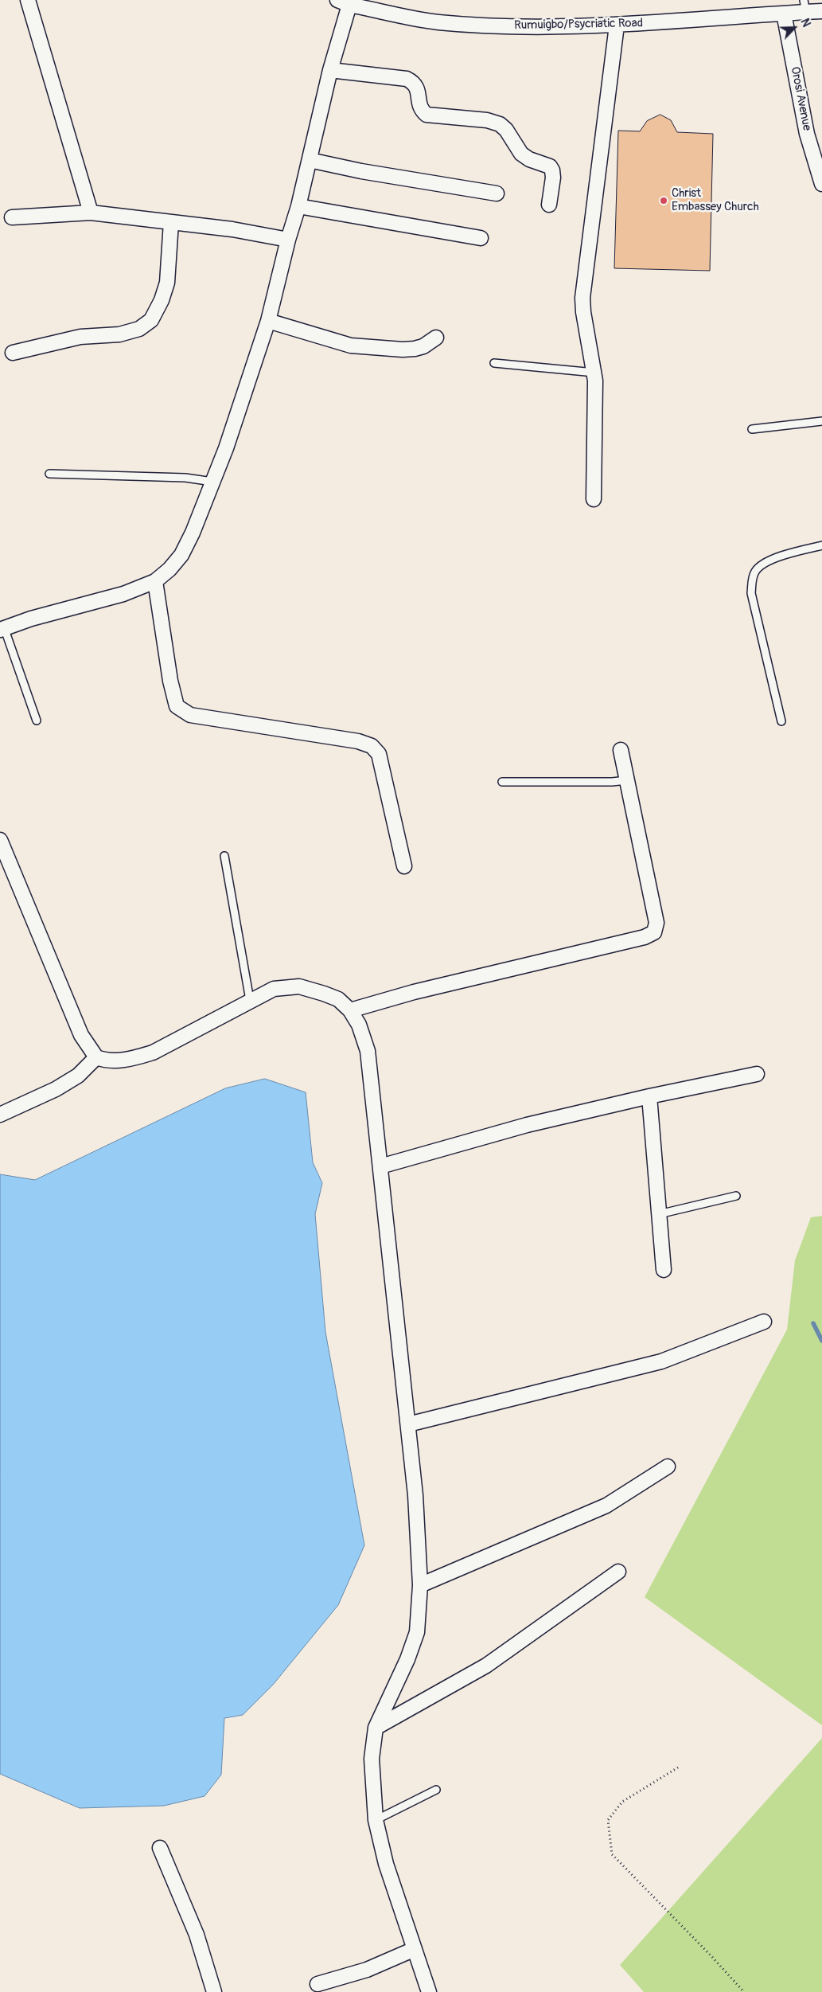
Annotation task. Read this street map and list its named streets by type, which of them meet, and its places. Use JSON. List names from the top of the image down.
{
  "streets": {
    "street": ["Rumuigbo/Psycriatic Road", "Orosi Avenue"]
  },
  "crossings": [
    ["Rumuigbo/Psycriatic Road", "Orosi Avenue"]
  ],
  "places": ["Christ Embassey Church"],
  "north": "top right"
}
